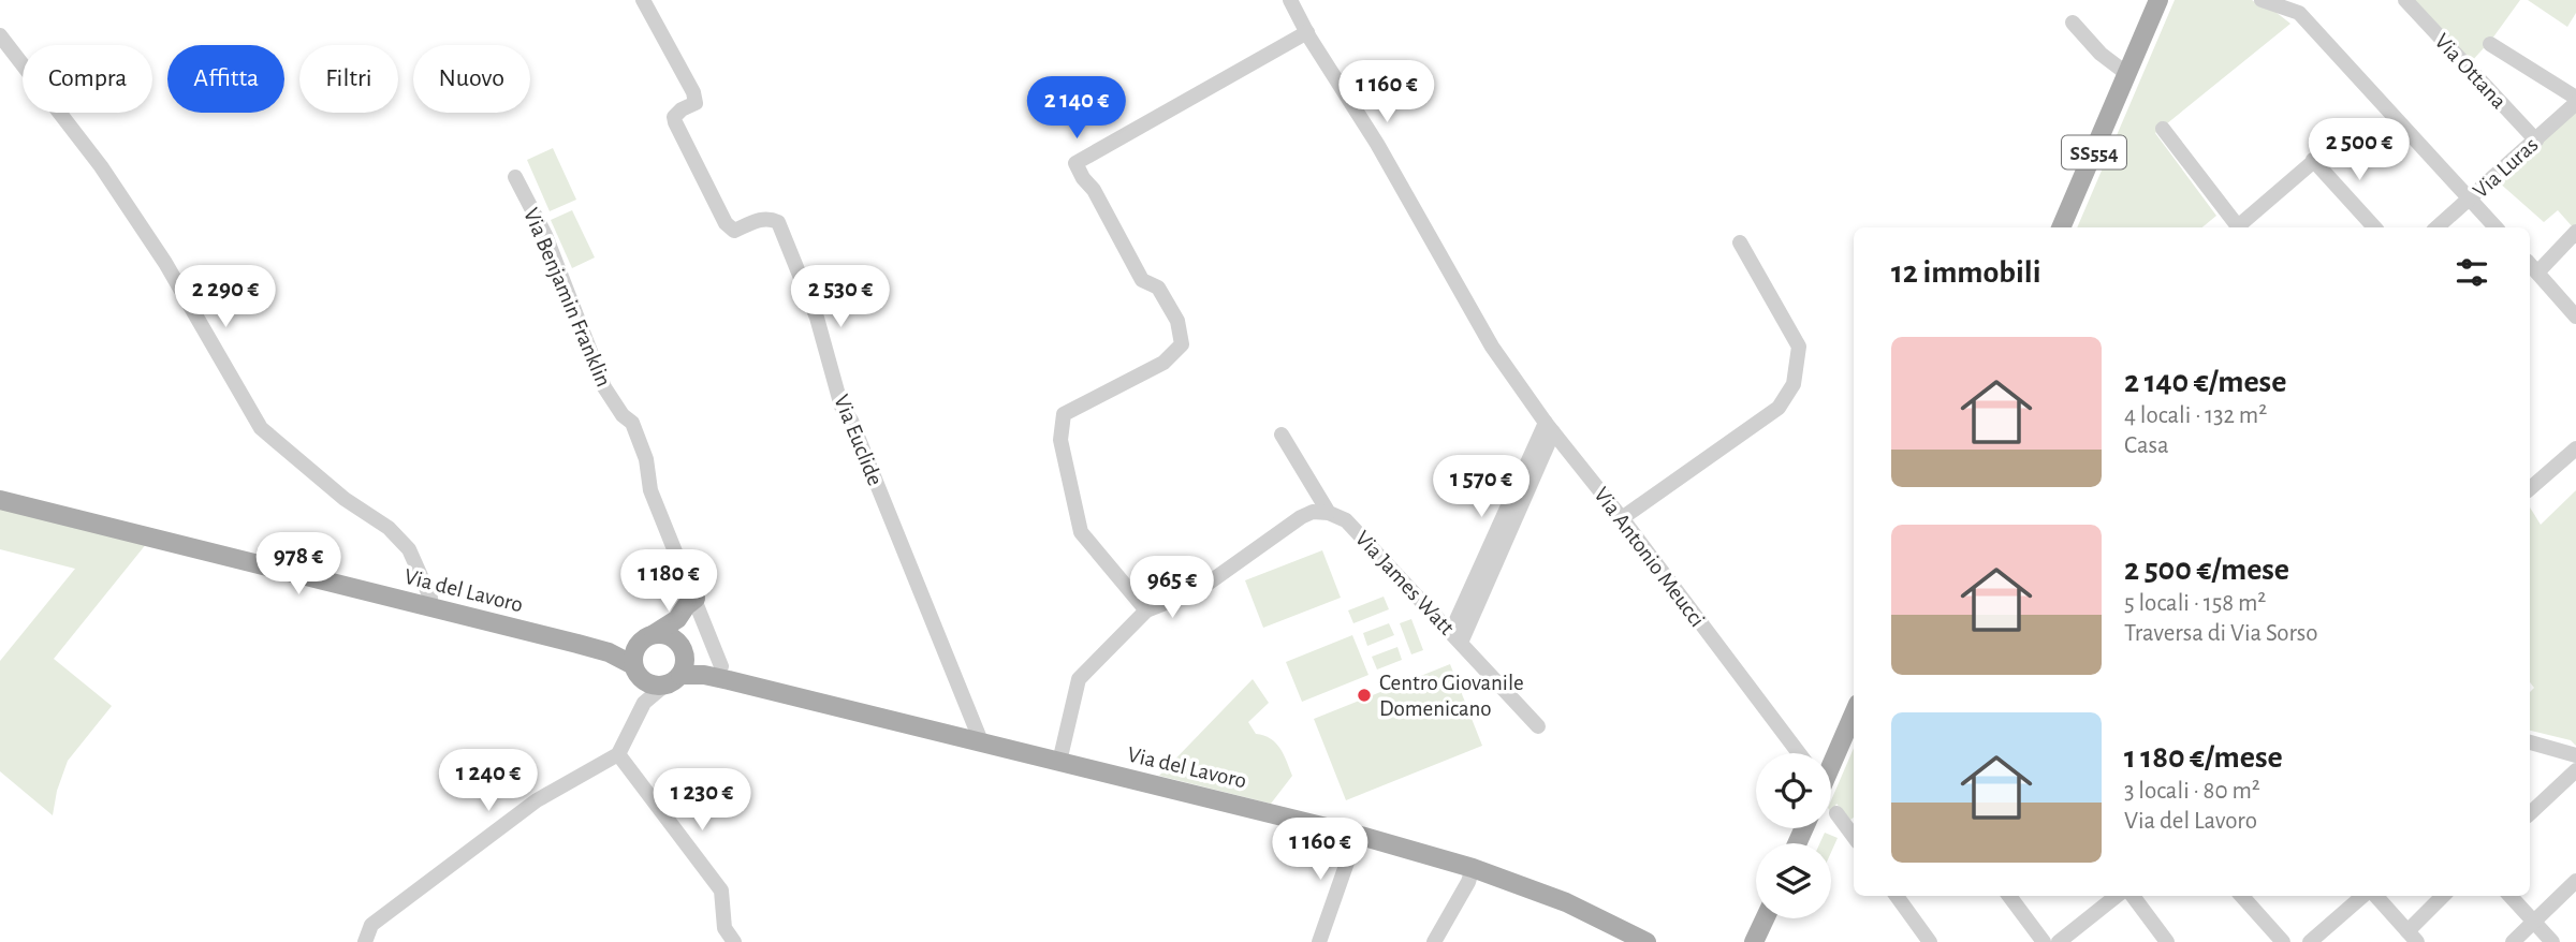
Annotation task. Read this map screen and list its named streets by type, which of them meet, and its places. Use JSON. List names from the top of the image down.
{
  "streets": {
    "main road": ["SS554", "Via del Lavoro"],
    "street": [
      "Via Ottana",
      "Via Luras",
      "Via Benjamin Franklin",
      "Via Euclide",
      "Via Antonio Meucci",
      "Via James Watt"
    ]
  },
  "crossings": [
    ["Via Ottana", "Via Luras"],
    ["Via Benjamin Franklin", "Via del Lavoro"],
    ["Via Euclide", "Via del Lavoro"]
  ],
  "places": ["Centro Giovanile Domenicano"],
  "page": {
    "chip": [
      "Compra",
      "Affitta",
      "Filtri",
      "Nuovo"
    ],
    "price": [
      "1 160 €",
      "2 140 €",
      "2 500 €",
      "2 290 €",
      "2 530 €",
      "1 570 €",
      "978 €",
      "1 180 €",
      "965 €",
      "1 240 €",
      "1 230 €",
      "1 160 €"
    ],
    "heading": "12 immobili",
    "list": [
      {
        "name": "2 140 €/mese",
        "note": "4 locali · 132 m² · Casa"
      },
      {
        "name": "2 500 €/mese",
        "note": "5 locali · 158 m² · Traversa di Via Sorso"
      },
      {
        "name": "1 180 €/mese",
        "note": "3 locali · 80 m² · Via del Lavoro"
      }
    ]
  }
}
